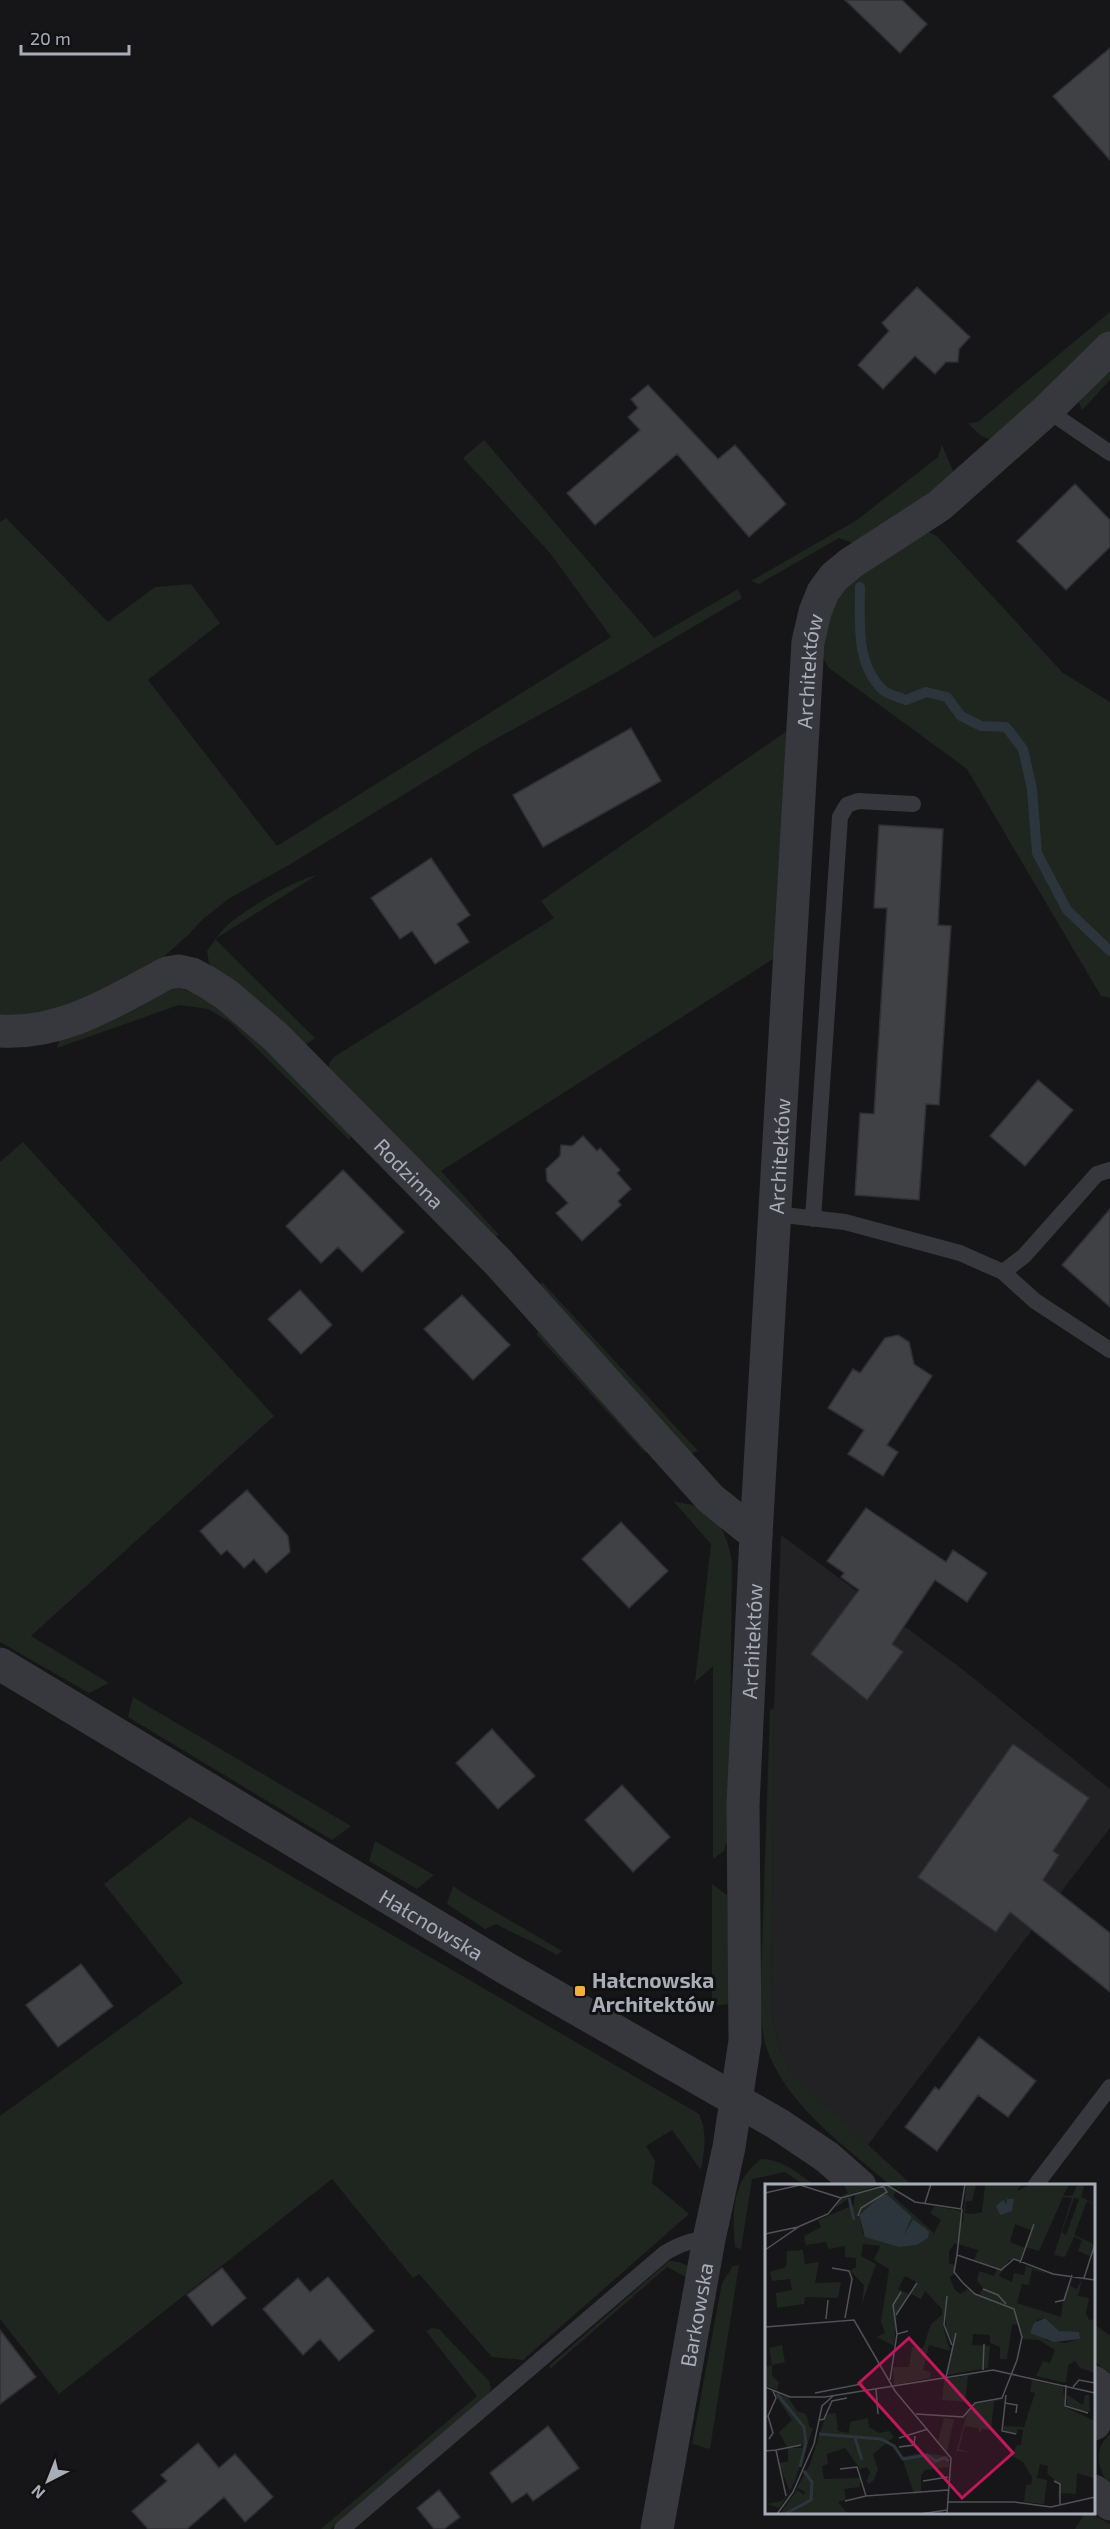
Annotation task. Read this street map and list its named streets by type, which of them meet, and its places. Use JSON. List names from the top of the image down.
{
  "streets": {
    "street": [
      "Architektów",
      "Rodzinna",
      "Hałcnowska",
      "Barkowska"
    ]
  },
  "crossings": [
    ["Architektów", "Rodzinna"],
    ["Architektów", "Hałcnowska"],
    ["Architektów", "Barkowska"],
    ["Hałcnowska", "Barkowska"]
  ],
  "places": {
    "transit": ["Hałcnowska Architektów"]
  },
  "scale_bar": "20 m",
  "north": "bottom left"
}
